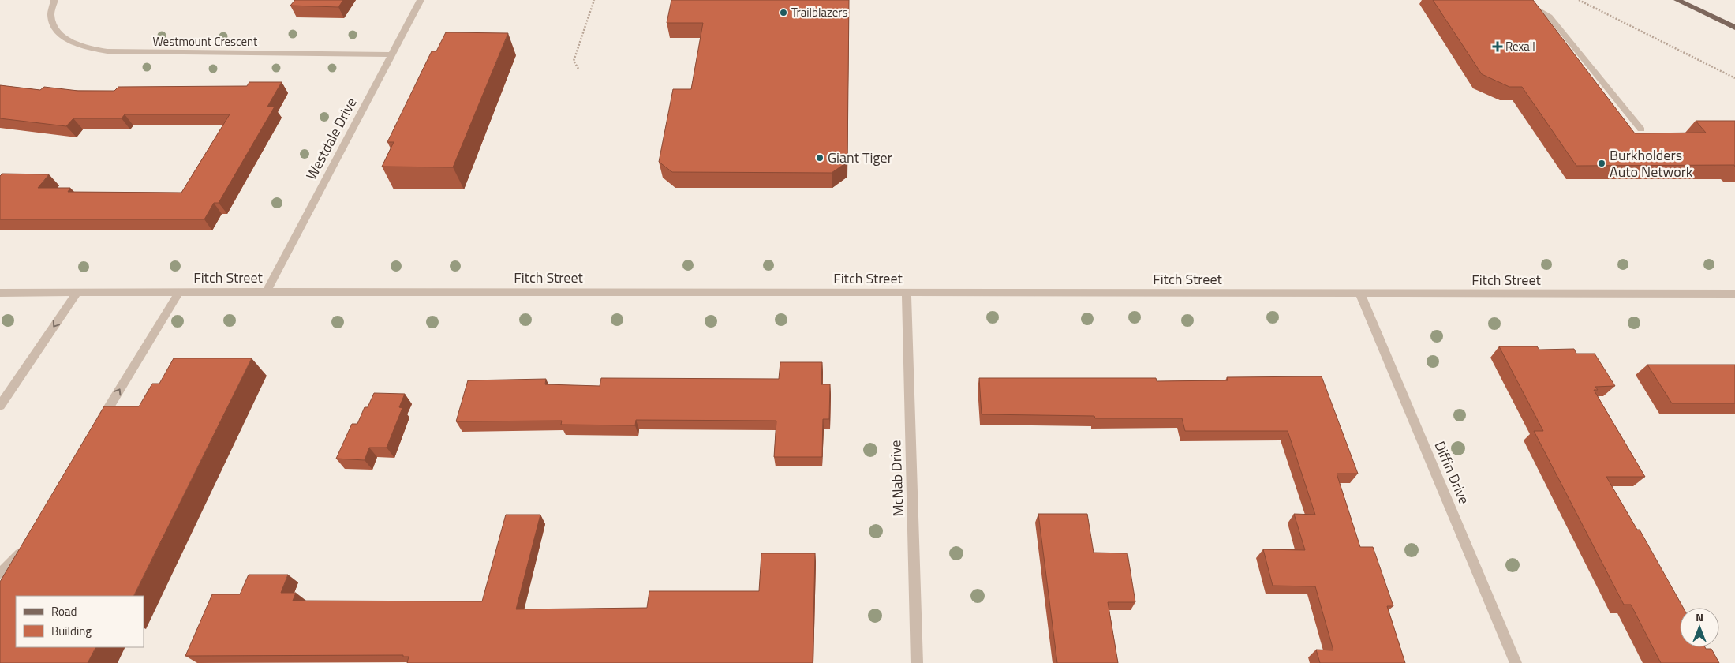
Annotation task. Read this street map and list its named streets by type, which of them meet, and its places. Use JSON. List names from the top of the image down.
{
  "streets": {
    "street": [
      "Westmount Crescent",
      "Westdale Drive",
      "Fitch Street",
      "Diffin Drive",
      "McNab Drive"
    ]
  },
  "crossings": [
    ["Westmount Crescent", "Westdale Drive"],
    ["Westdale Drive", "Fitch Street"],
    ["Fitch Street", "Diffin Drive"],
    ["Fitch Street", "McNab Drive"]
  ],
  "places": {
    "other": ["Trailblazers", "Giant Tiger", "Burkholders Auto Network"],
    "health": ["Rexall"]
  },
  "legend": ["Road", "Building"],
  "north": "top"
}
